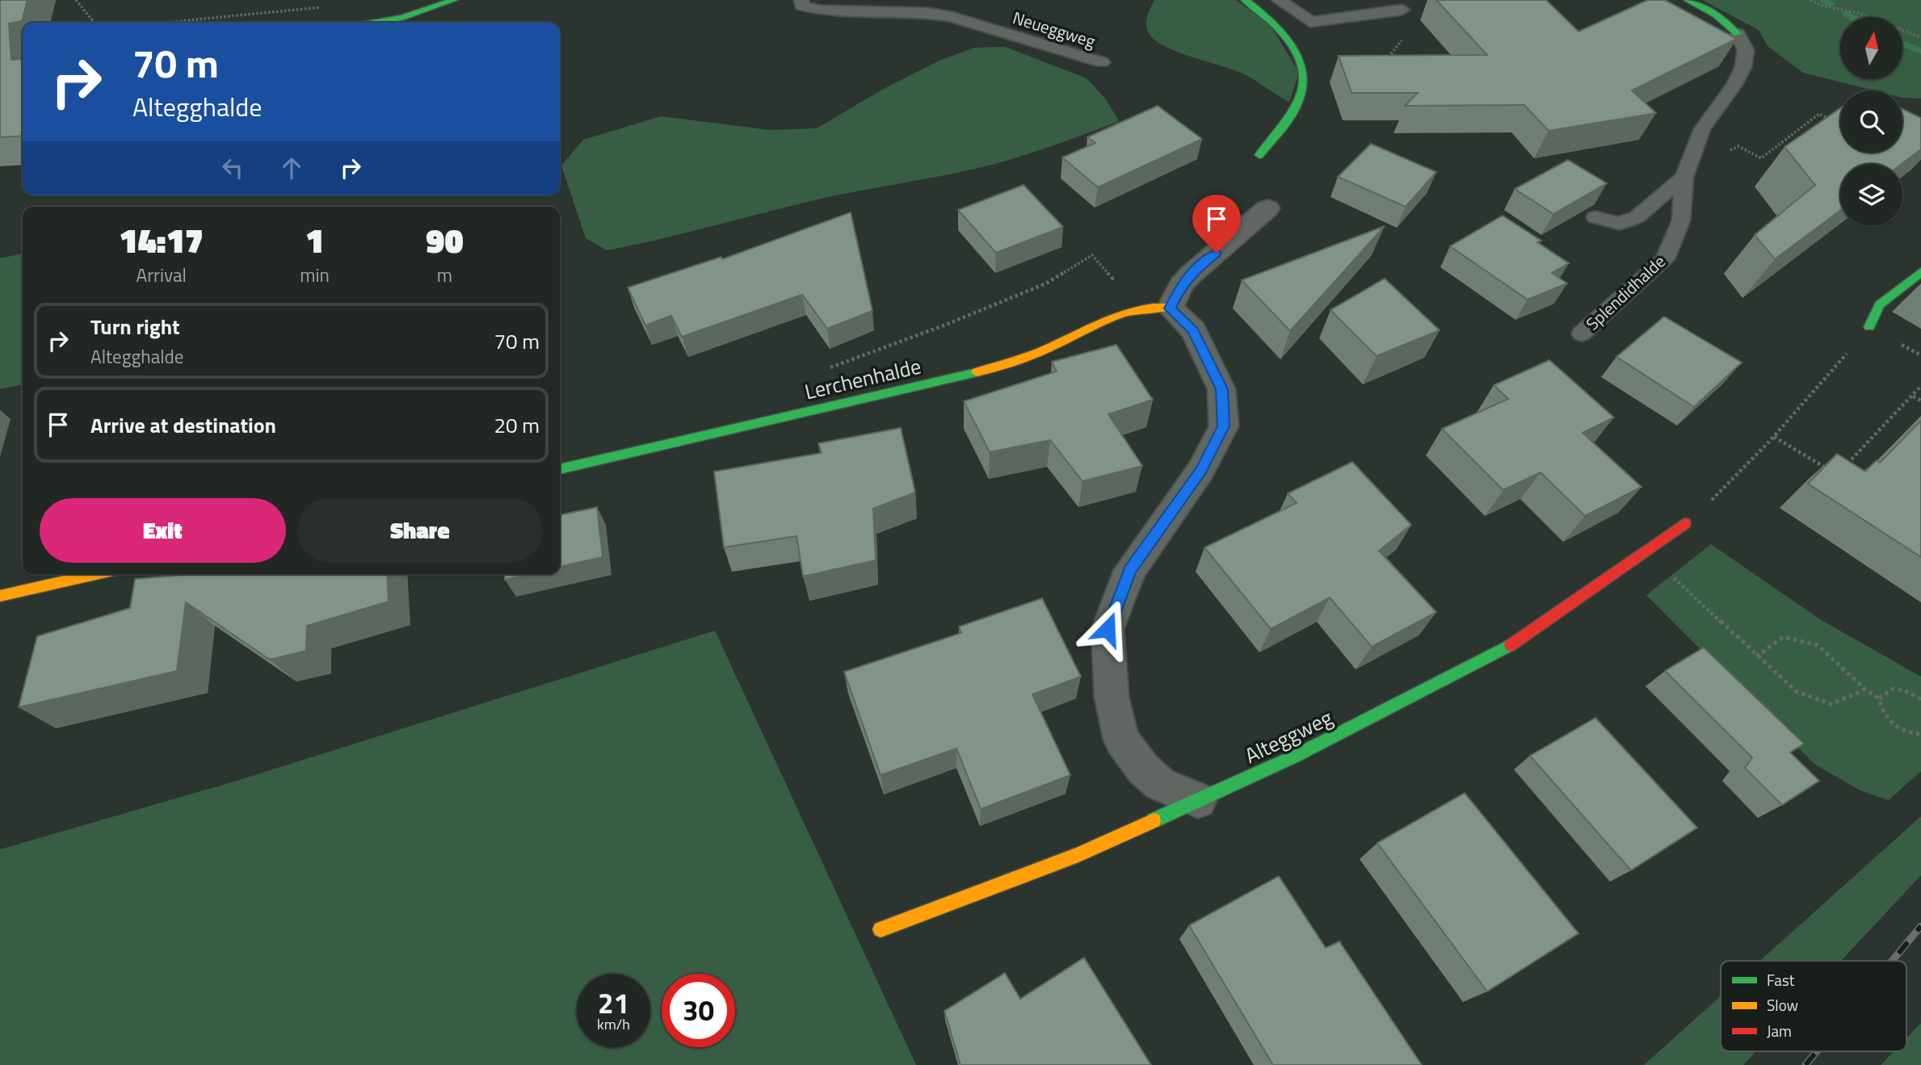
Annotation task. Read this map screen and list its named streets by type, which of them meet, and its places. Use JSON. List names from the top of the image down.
{
  "streets": {
    "street": ["Lerchenhalde", "Alteggweg"],
    "lane": ["Neueggweg", "Splendidhalde"]
  },
  "legend": ["Fast", "Slow", "Jam"],
  "north": "top",
  "page": {
    "turn": ["70 m", "Altegghalde"],
    "eta": [
      "14:17",
      "Arrival",
      "1",
      "min",
      "90",
      "m"
    ],
    "list": [
      {
        "name": "Turn right",
        "note": "Altegghalde",
        "value": "70 m"
      },
      {
        "name": "Arrive at destination",
        "value": "20 m"
      }
    ],
    "buttons": ["Exit", "Share"],
    "speed": "21 km/h",
    "limit": "30"
  }
}
